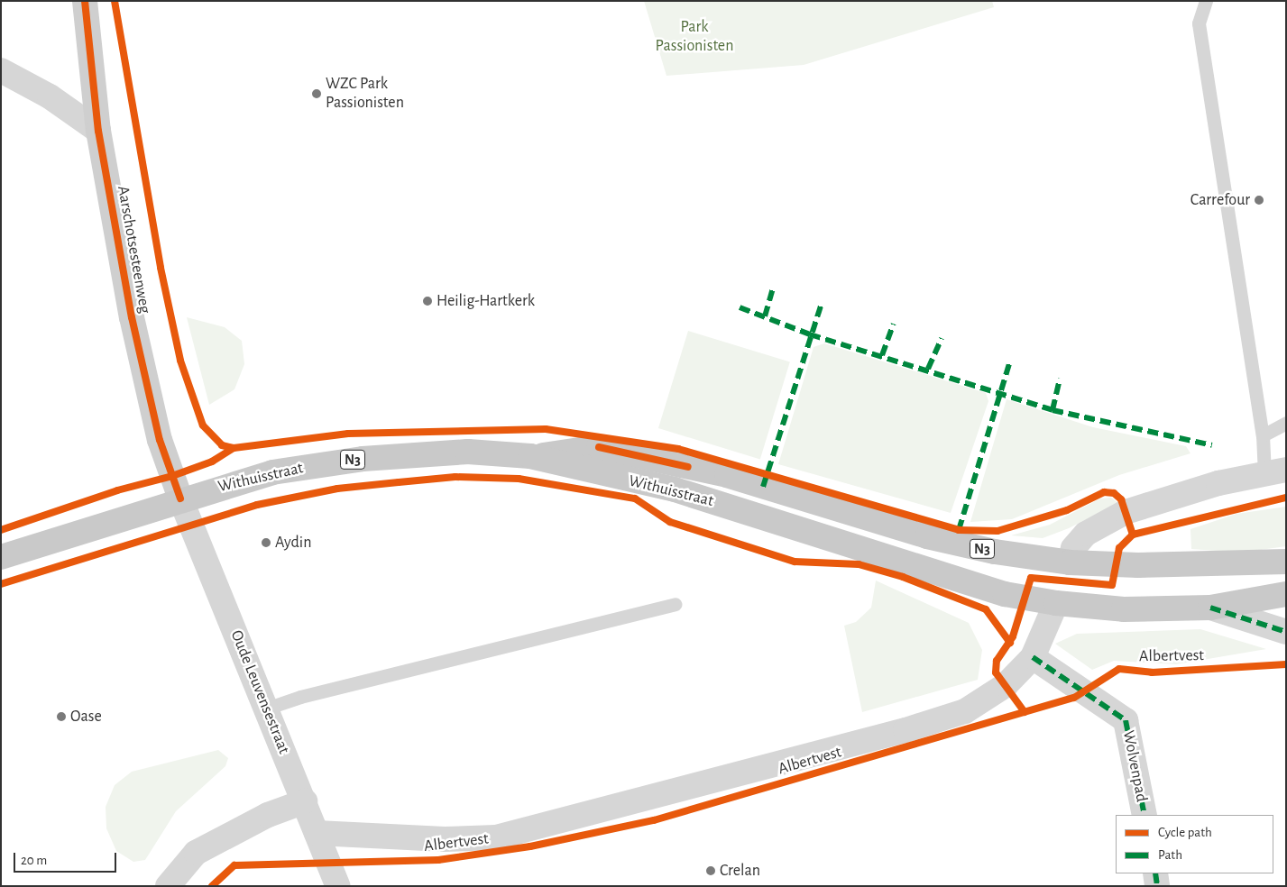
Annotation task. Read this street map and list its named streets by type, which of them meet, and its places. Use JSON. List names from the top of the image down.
{
  "streets": {
    "main road": ["Aarschotsesteenweg", "N3", "Withuisstraat"],
    "street": ["Albertvest", "Oude Leuvensestraat", "Wolvenpad"]
  },
  "crossings": [
    ["Aarschotsesteenweg", "Withuisstraat"],
    ["Aarschotsesteenweg", "Oude Leuvensestraat"],
    ["N3", "Withuisstraat"],
    ["N3", "Albertvest"],
    ["Withuisstraat", "Albertvest"],
    ["Withuisstraat", "Oude Leuvensestraat"],
    ["Albertvest", "Oude Leuvensestraat"],
    ["Albertvest", "Wolvenpad"]
  ],
  "parks": ["Park Passionisten"],
  "places": [
    "WZC Park Passionisten",
    "Carrefour",
    "Heilig-Hartkerk",
    "Aydin",
    "Oase",
    "Crelan"
  ],
  "legend": ["Cycle path", "Path"],
  "scale_bar": "20 m"
}
